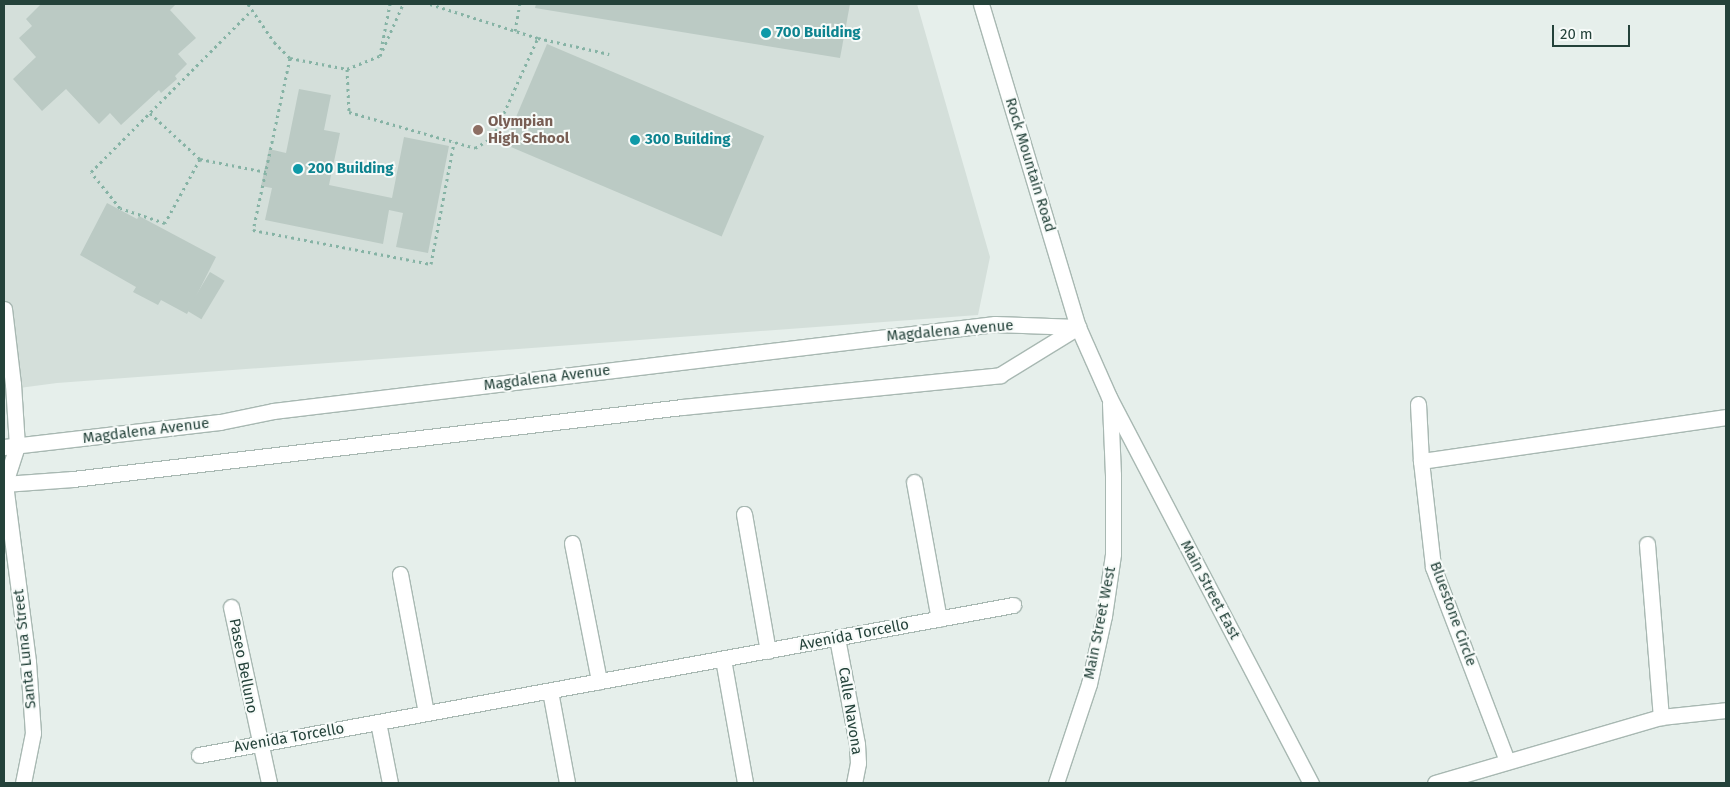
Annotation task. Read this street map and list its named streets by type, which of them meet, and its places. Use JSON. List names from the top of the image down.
{
  "streets": {
    "street": [
      "Rock Mountain Road",
      "Magdalena Avenue",
      "Main Street East",
      "Bluestone Circle",
      "Main Street West",
      "Avenida Torcello",
      "Santa Luna Street",
      "Paseo Belluno",
      "Calle Navona"
    ]
  },
  "crossings": [
    ["Rock Mountain Road", "Magdalena Avenue"],
    ["Rock Mountain Road", "Main Street East"],
    ["Rock Mountain Road", "Main Street West"],
    ["Main Street East", "Main Street West"],
    ["Avenida Torcello", "Paseo Belluno"],
    ["Avenida Torcello", "Calle Navona"]
  ],
  "places": [
    "700 Building",
    "Olympian High School",
    "300 Building",
    "200 Building"
  ],
  "scale_bar": "20 m"
}
